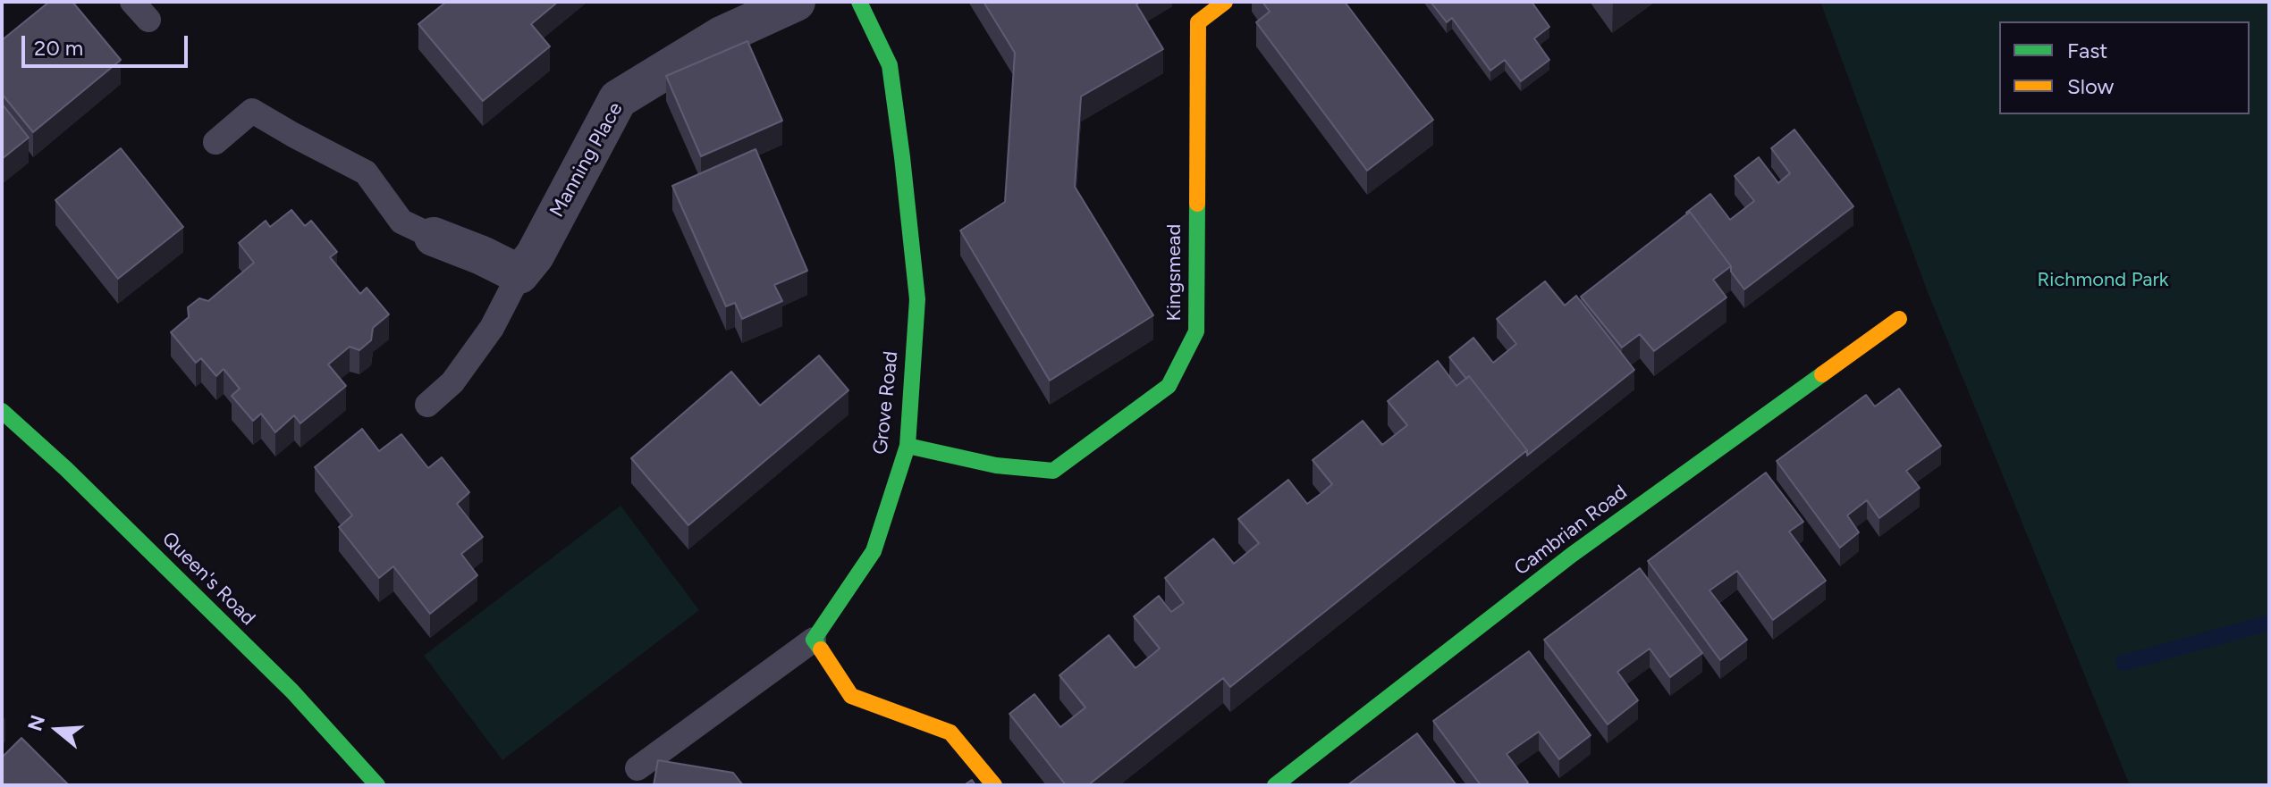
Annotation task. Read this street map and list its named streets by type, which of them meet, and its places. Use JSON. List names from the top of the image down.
{
  "streets": {
    "street": [
      "Manning Place",
      "Kingsmead",
      "Grove Road",
      "Cambrian Road",
      "Queen's Road"
    ]
  },
  "crossings": [
    ["Kingsmead", "Grove Road"]
  ],
  "parks": ["Richmond Park"],
  "legend": ["Fast", "Slow"],
  "scale_bar": "20 m",
  "north": "left"
}
